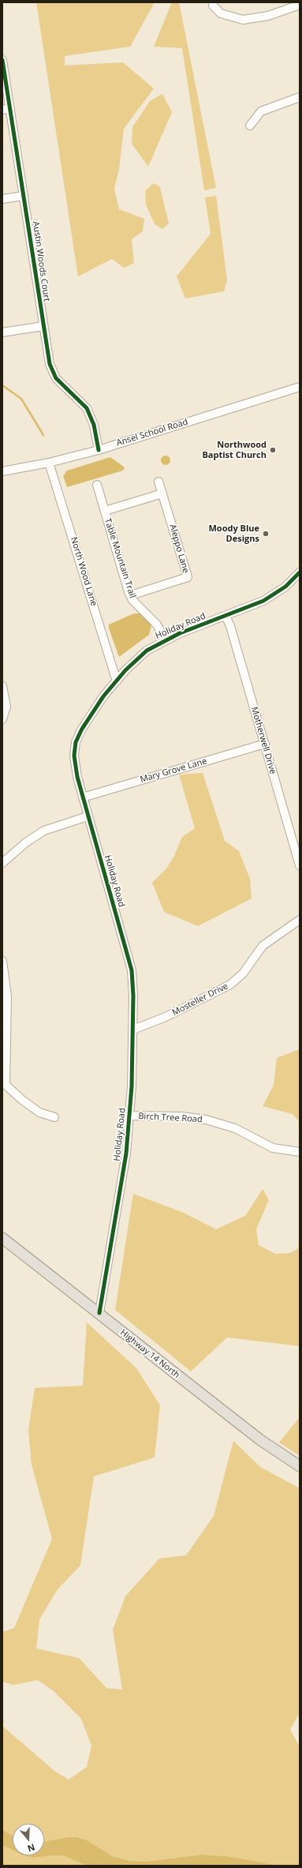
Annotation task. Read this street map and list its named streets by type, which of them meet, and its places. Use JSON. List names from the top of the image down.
{
  "streets": {
    "main road": ["Highway 14 North"],
    "street": [
      "Austin Woods Court",
      "Ansel School Road",
      "Aleppo Lane",
      "Table Mountain Trail",
      "North Wood Lane",
      "Holiday Road",
      "Motherwell Drive",
      "Mary Grove Lane",
      "Mosteller Drive",
      "Birch Tree Road"
    ]
  },
  "crossings": [
    ["Austin Woods Court", "Ansel School Road"],
    ["Ansel School Road", "North Wood Lane"],
    ["Aleppo Lane", "Table Mountain Trail"],
    ["Table Mountain Trail", "Holiday Road"],
    ["North Wood Lane", "Holiday Road"],
    ["Holiday Road", "Motherwell Drive"],
    ["Holiday Road", "Mary Grove Lane"],
    ["Holiday Road", "Mosteller Drive"],
    ["Holiday Road", "Birch Tree Road"],
    ["Holiday Road", "Highway 14 North"],
    ["Motherwell Drive", "Mary Grove Lane"]
  ],
  "places": ["Northwood Baptist Church", "Moody Blue Designs"],
  "north": "bottom"
}
